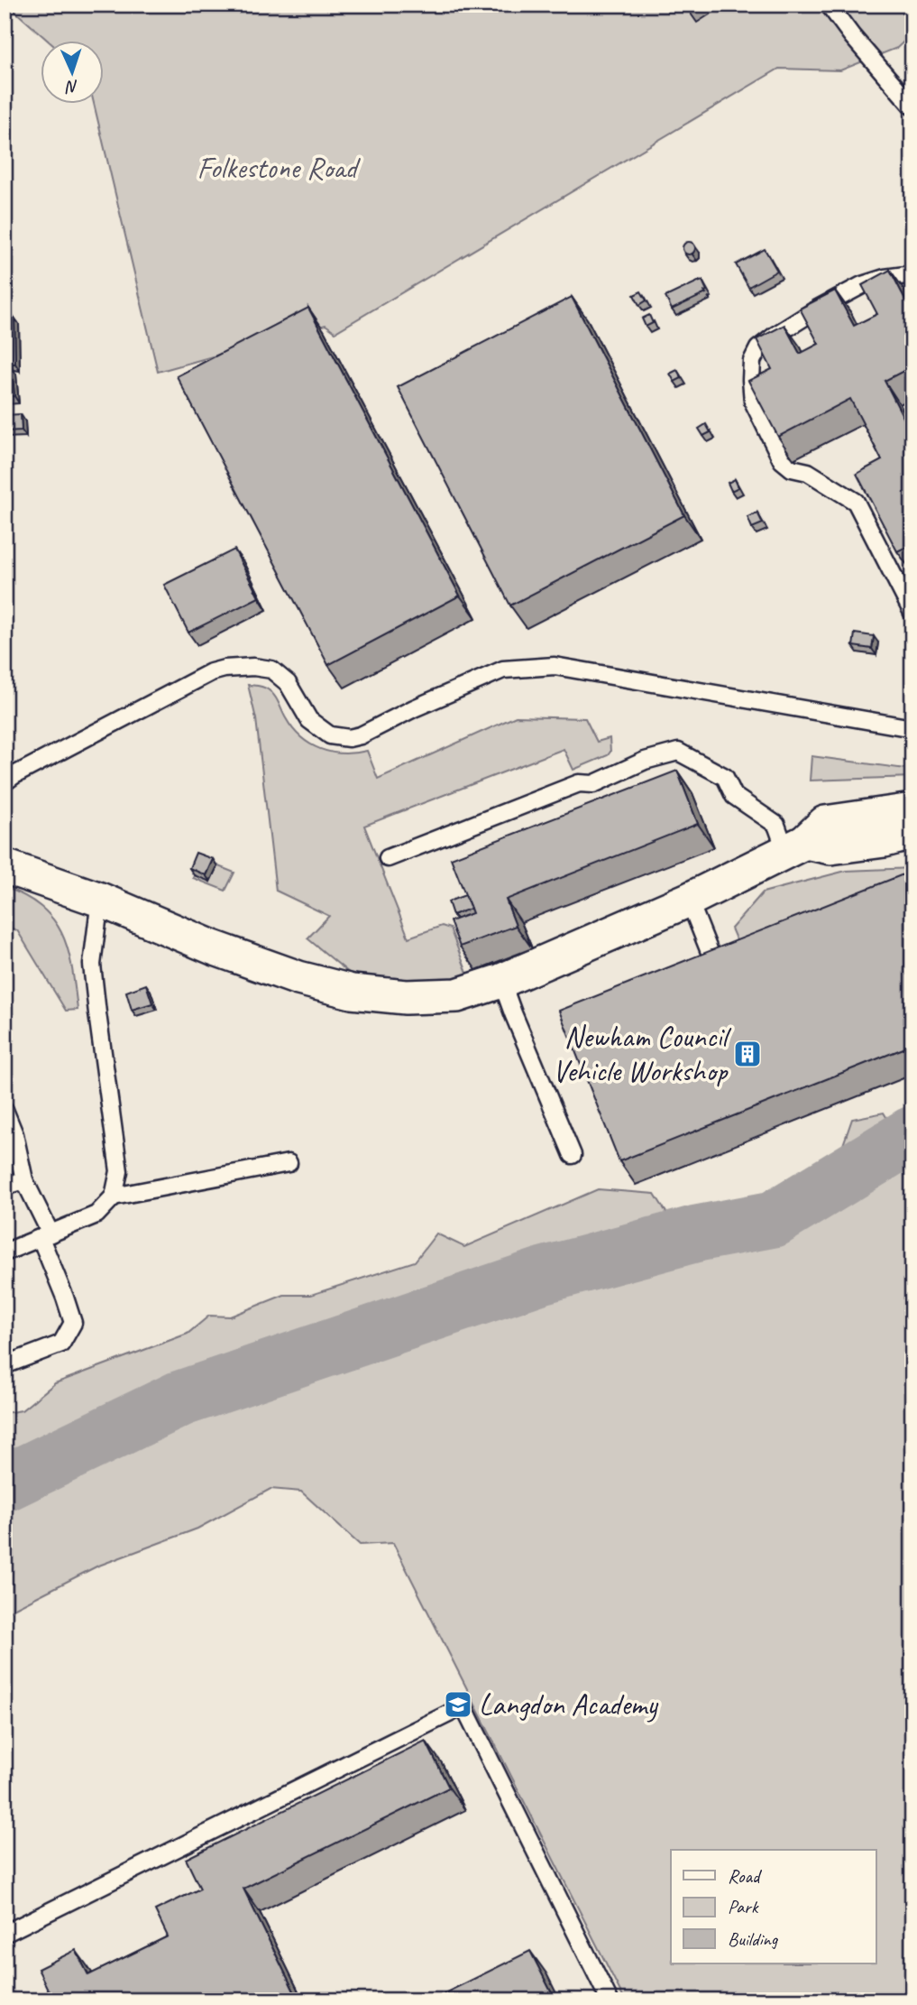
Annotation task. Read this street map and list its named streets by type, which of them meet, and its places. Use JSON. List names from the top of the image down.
{
  "parks": ["Folkestone Road"],
  "places": {
    "building": ["Newham Council Vehicle Workshop"],
    "school or university": ["Langdon Academy"]
  },
  "legend": ["Road", "Park", "Building"],
  "north": "bottom"
}
